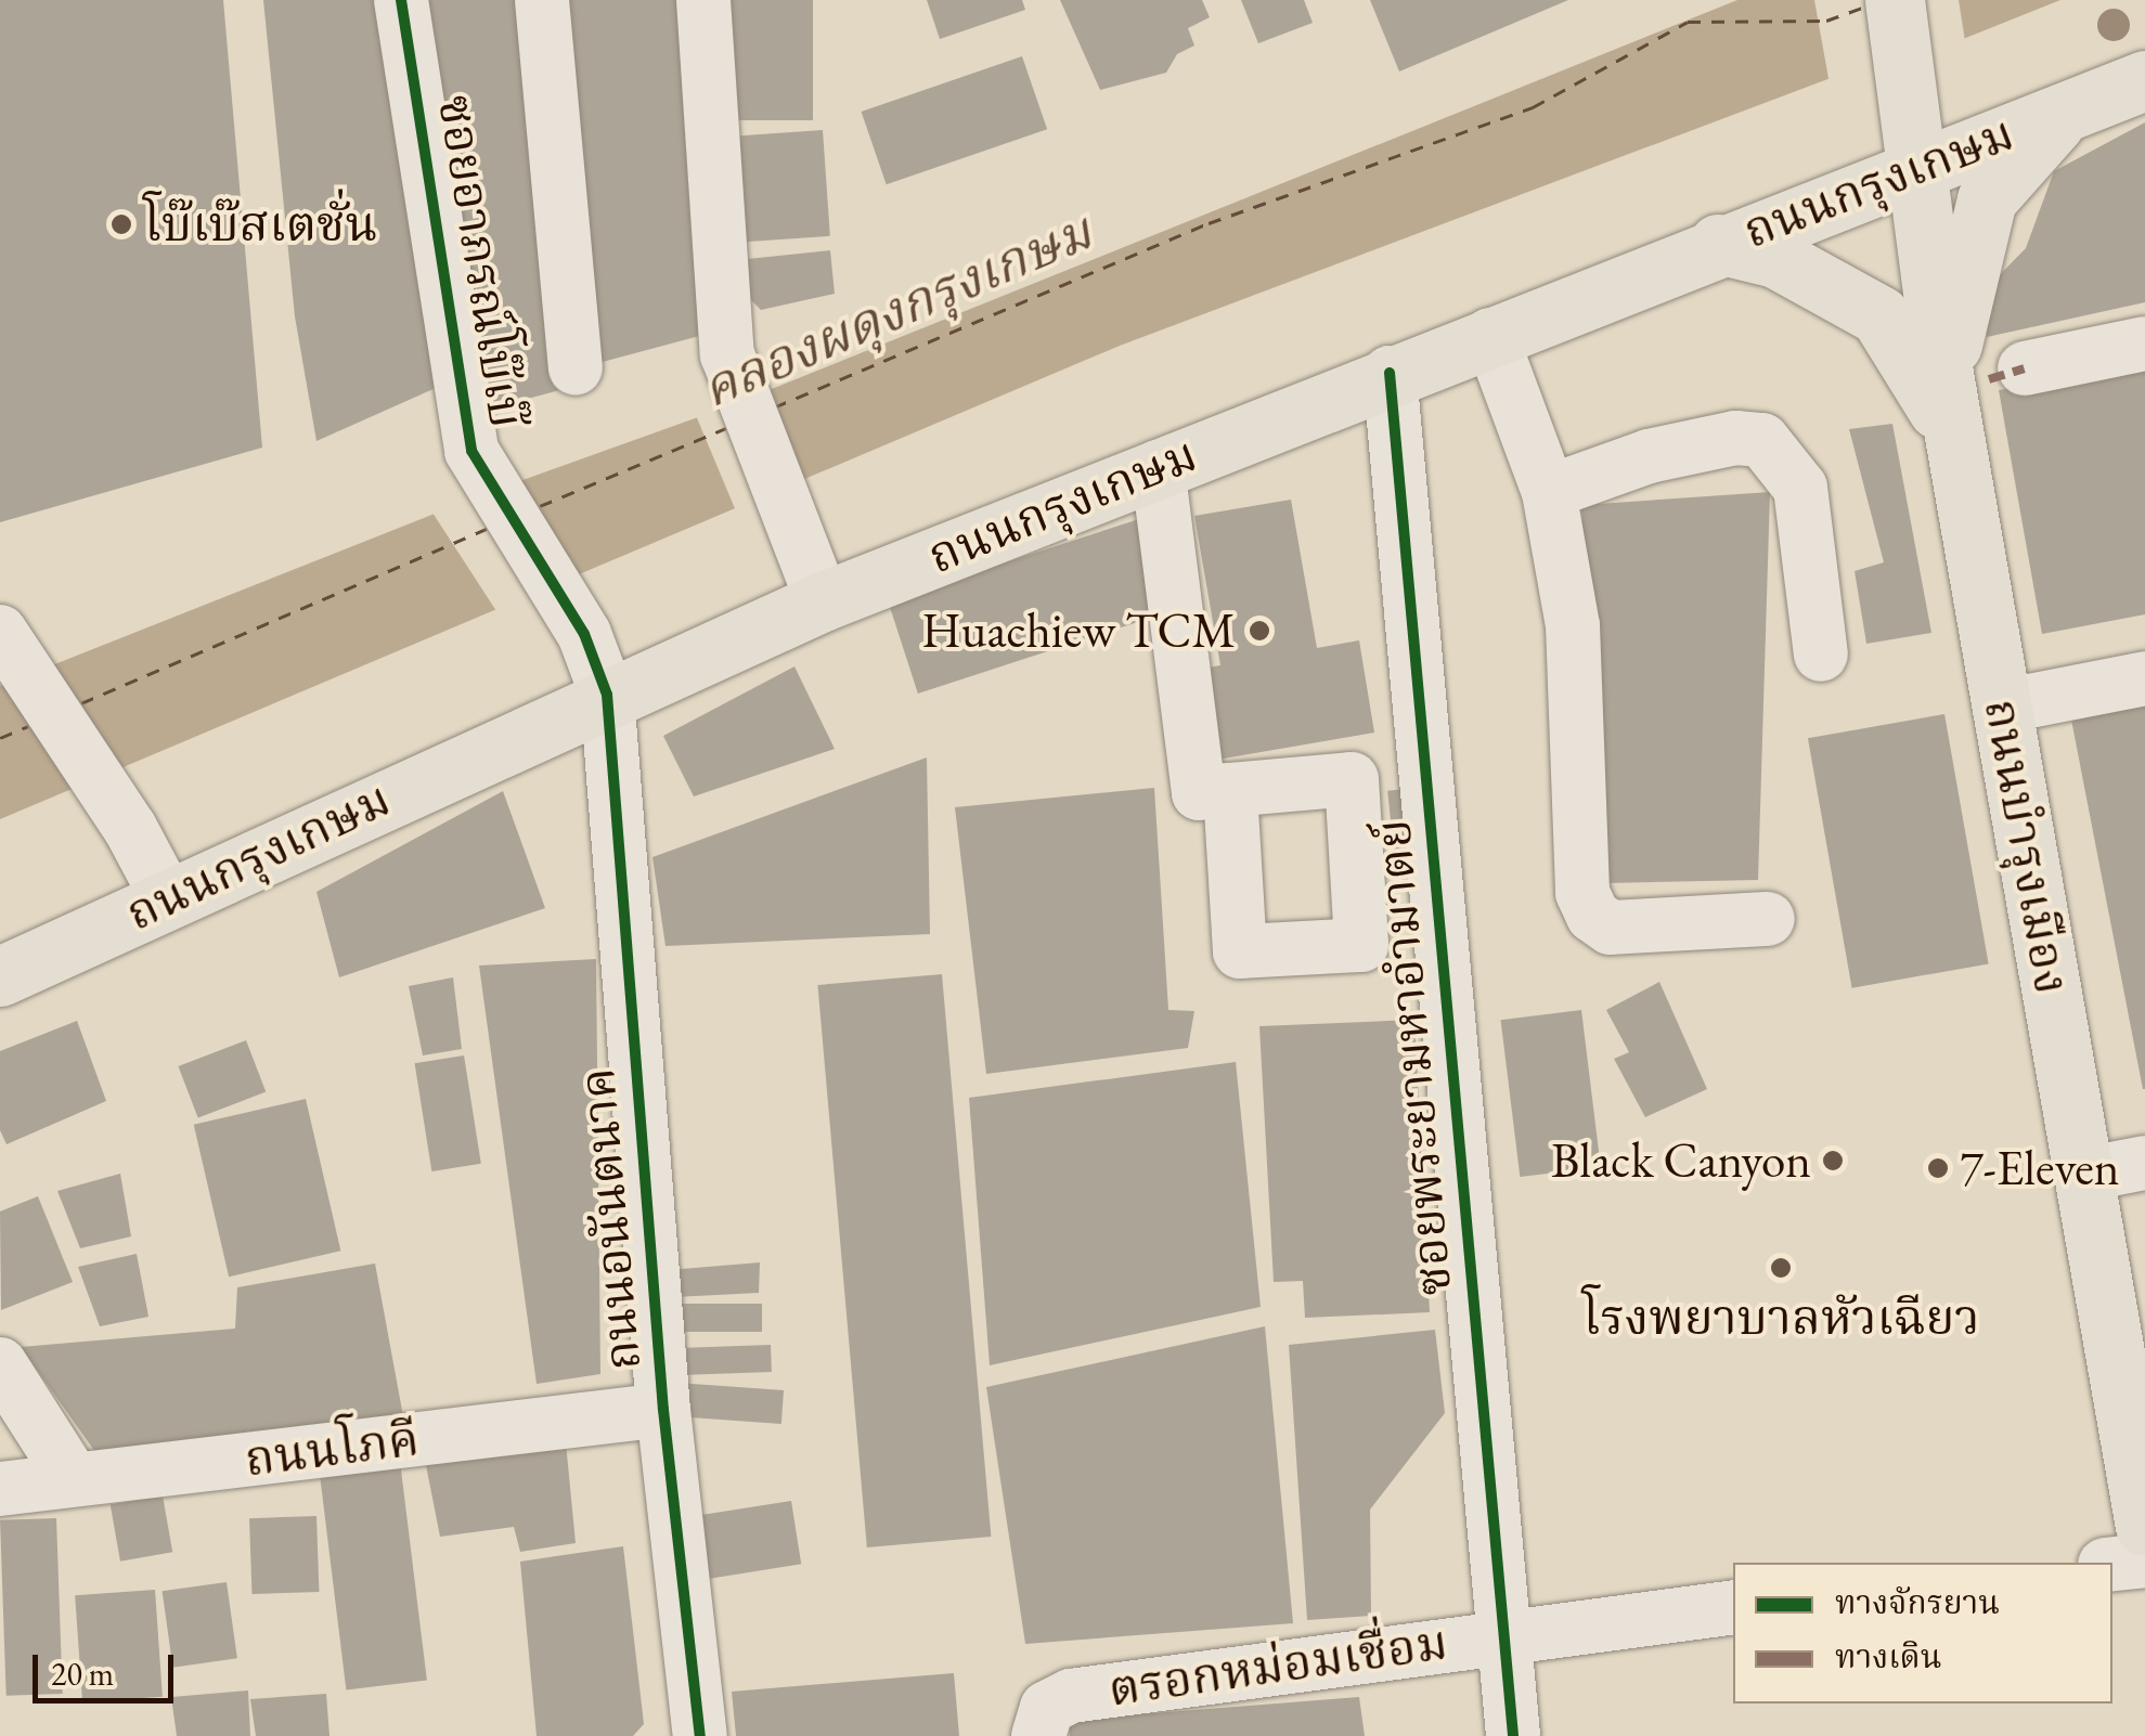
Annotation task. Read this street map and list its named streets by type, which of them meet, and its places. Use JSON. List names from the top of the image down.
{
  "streets": {
    "main road": ["ถนนกรุงเกษม", "ถนนบำรุงเมือง"],
    "street": [
      "ซอยอาภรณ์โบ๊เบ๊",
      "ซอยพระยามหาอำมาตย์",
      "ถนนอนันตนาค",
      "ถนนโภคี",
      "ตรอกหม่อมเชื่อม"
    ]
  },
  "crossings": [
    ["ถนนกรุงเกษม", "ซอยอาภรณ์โบ๊เบ๊"],
    ["ถนนกรุงเกษม", "ถนนบำรุงเมือง"],
    ["ถนนกรุงเกษม", "ซอยพระยามหาอำมาตย์"],
    ["ถนนกรุงเกษม", "ถนนอนันตนาค"],
    ["ซอยอาภรณ์โบ๊เบ๊", "ถนนอนันตนาค"],
    ["ซอยพระยามหาอำมาตย์", "ตรอกหม่อมเชื่อม"],
    ["ถนนอนันตนาค", "ถนนโภคี"]
  ],
  "water": ["คลองผดุงกรุงเกษม"],
  "places": [
    "โบ๊เบ๊สเตชั่น",
    "Huachiew TCM",
    "Black Canyon",
    "7-Eleven",
    "โรงพยาบาลหัวเฉียว"
  ],
  "legend": ["ทางจักรยาน", "ทางเดิน"],
  "scale_bar": "20 m"
}
